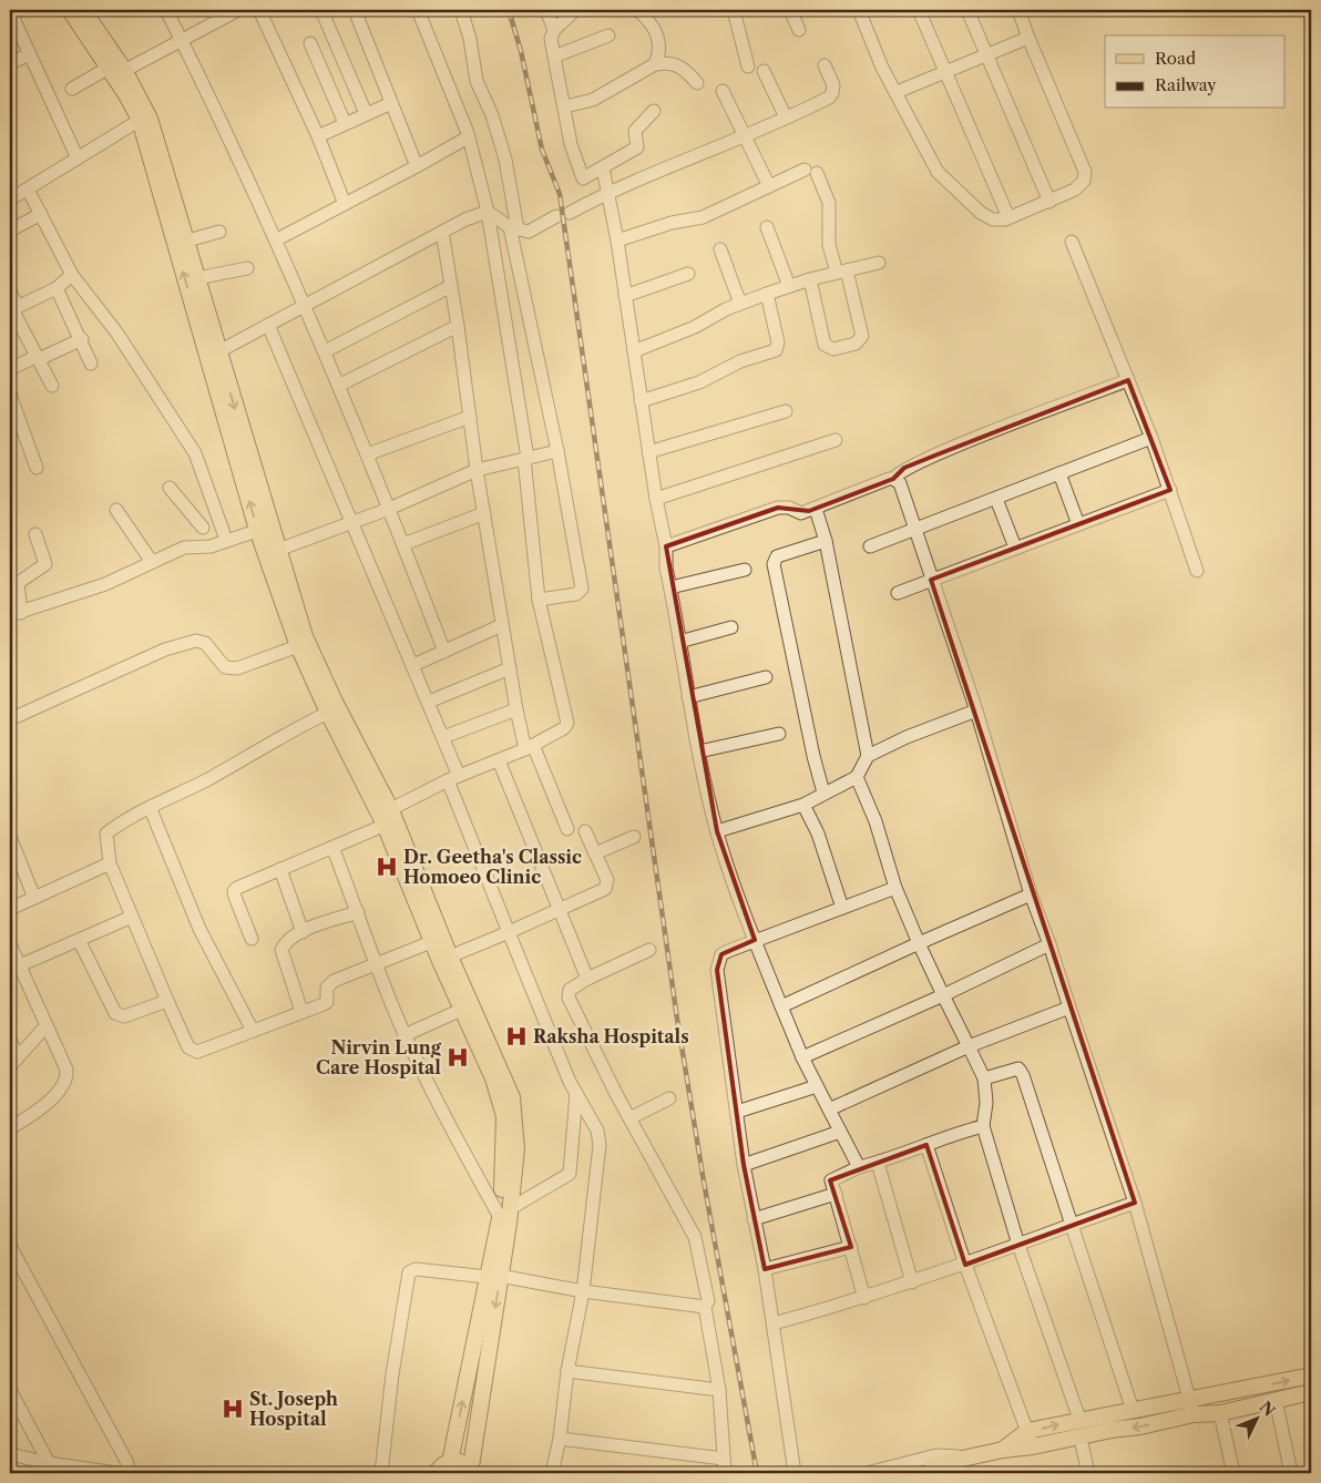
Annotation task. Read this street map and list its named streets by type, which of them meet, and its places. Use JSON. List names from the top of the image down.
{
  "places": {
    "hospital": [
      "Dr. Geetha's Classic Homoeo Clinic",
      "Raksha Hospitals",
      "Nirvin Lung Care Hospital",
      "St. Joseph Hospital"
    ]
  },
  "legend": ["Road", "Railway"],
  "north": "top right"
}
